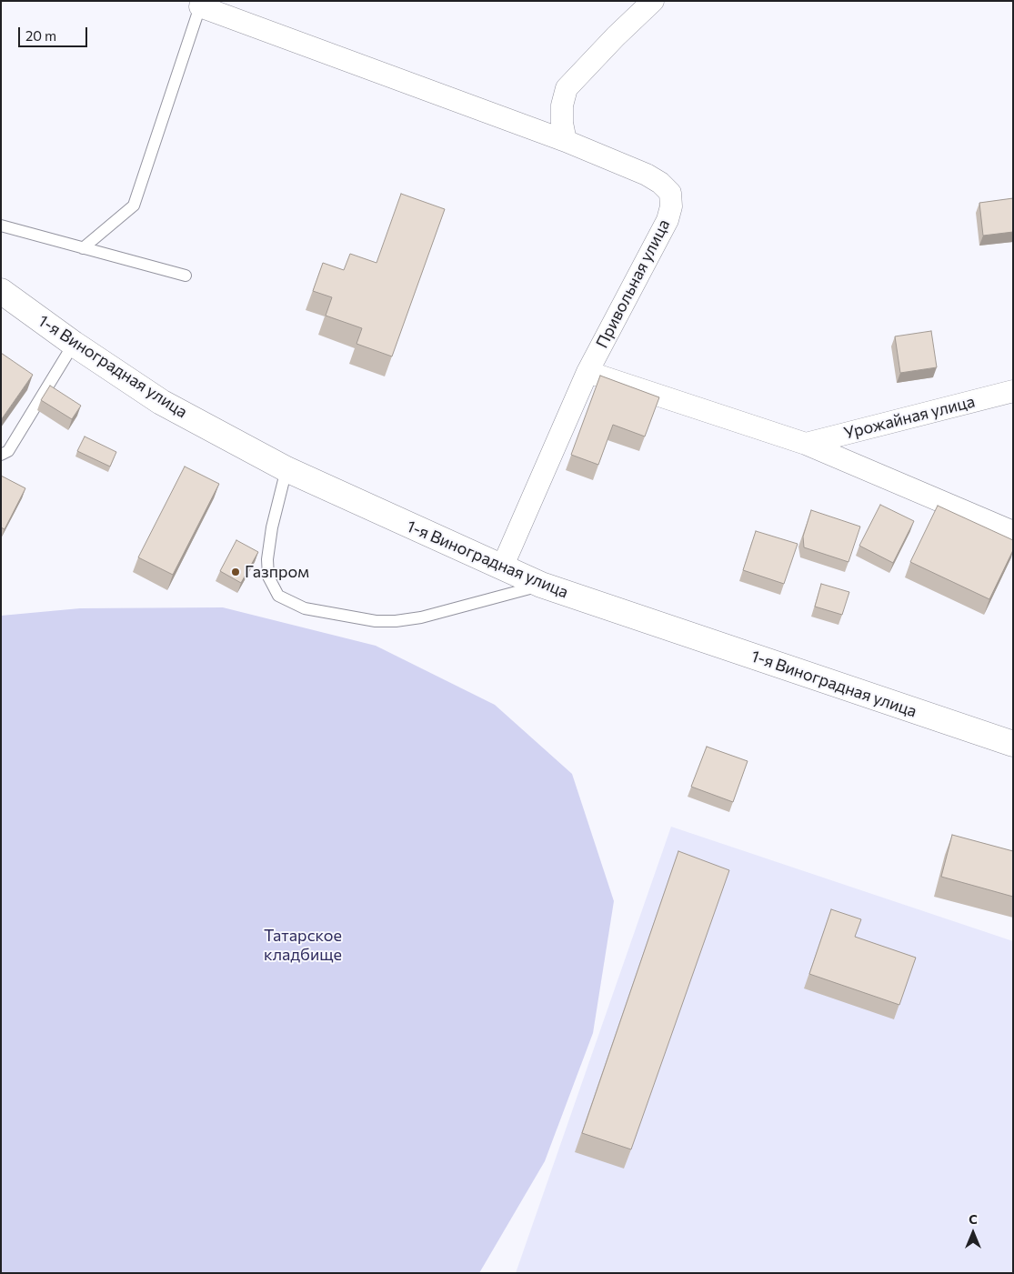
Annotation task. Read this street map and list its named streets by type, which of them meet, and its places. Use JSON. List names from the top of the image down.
{
  "streets": {
    "main road": ["1-я Виноградная улица"],
    "street": ["Привольная улица", "Урожайная улица"]
  },
  "crossings": [
    ["Привольная улица", "1-я Виноградная улица"]
  ],
  "parks": ["Татарское кладбище"],
  "places": ["Газпром"],
  "scale_bar": "20 m",
  "north": "top"
}
